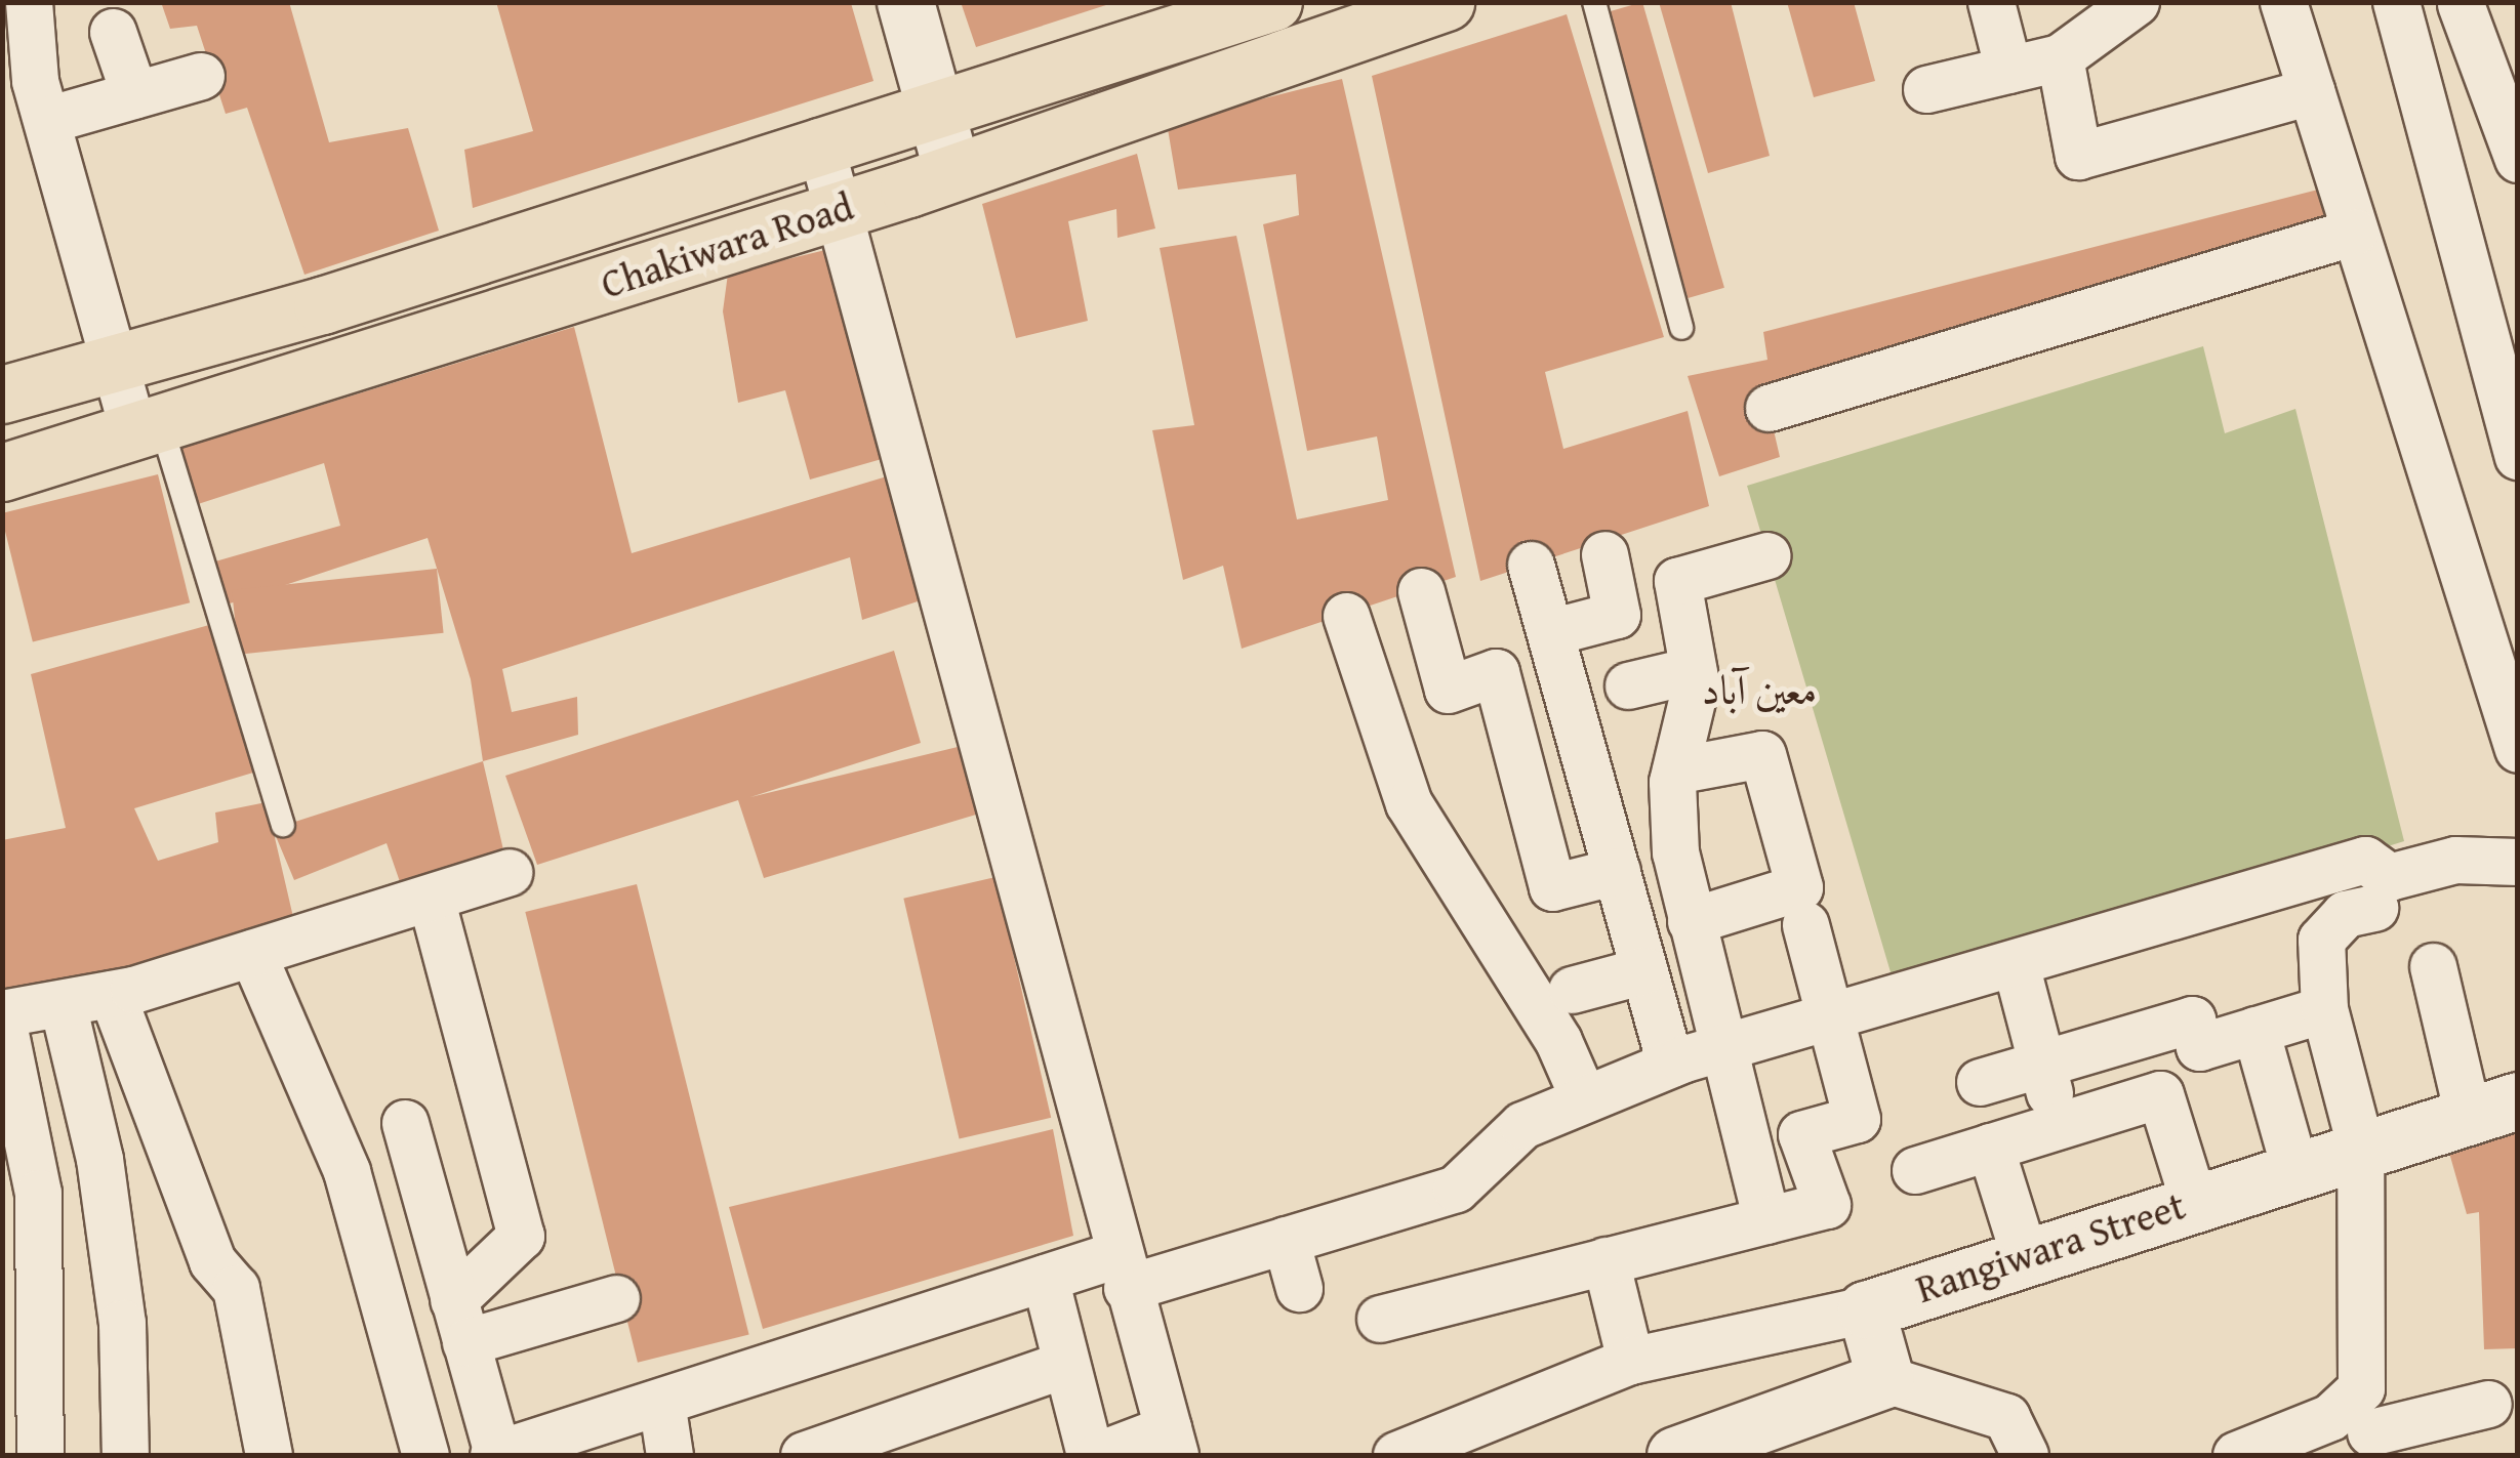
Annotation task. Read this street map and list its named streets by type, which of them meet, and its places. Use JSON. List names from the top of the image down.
{
  "streets": {
    "main road": ["Chakiwara Road"],
    "street": ["Rangiwara Street"]
  },
  "districts": ["معین آباد"]
}
